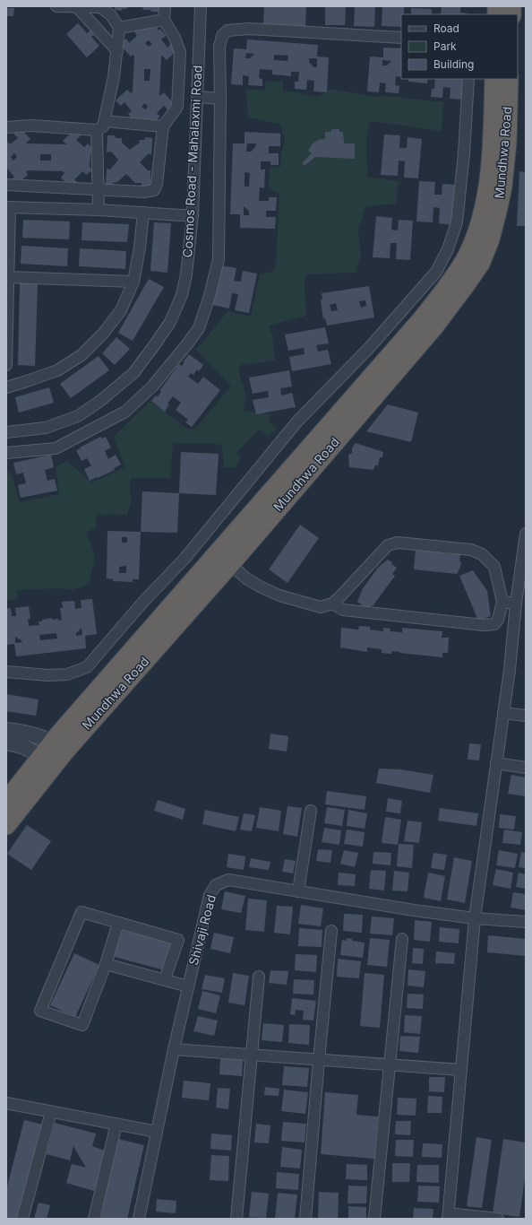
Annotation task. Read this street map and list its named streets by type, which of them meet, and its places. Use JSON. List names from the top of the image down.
{
  "streets": {
    "highway": ["Mundhwa Road"],
    "street": ["Cosmos Road - Mahalaxmi Road", "Shivaji Road"]
  },
  "legend": ["Road", "Park", "Building"]
}
